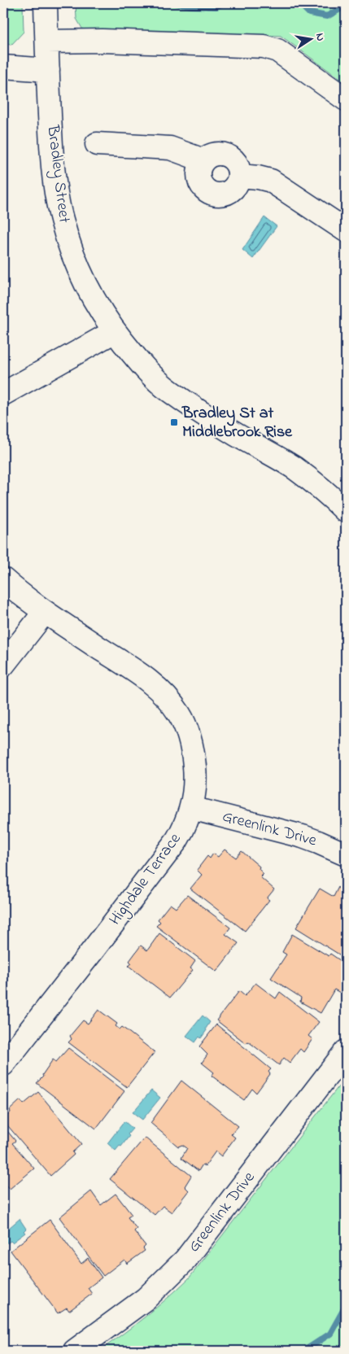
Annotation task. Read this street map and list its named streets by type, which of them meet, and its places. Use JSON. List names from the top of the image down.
{
  "streets": {
    "street": ["Bradley Street", "Greenlink Drive", "Highdale Terrace"]
  },
  "crossings": [
    ["Greenlink Drive", "Highdale Terrace"]
  ],
  "places": {
    "transit": ["Bradley St at Middlebrook Rise"]
  },
  "north": "right"
}
